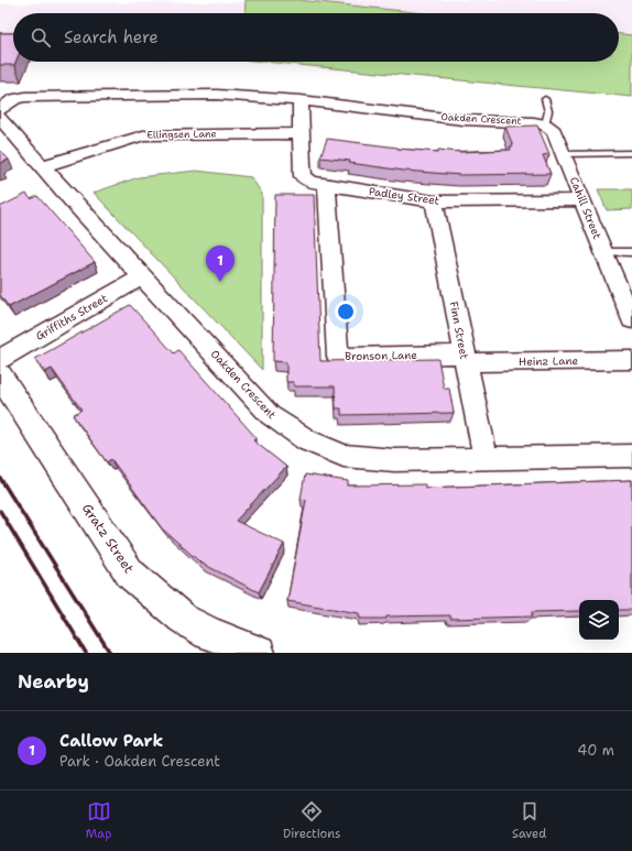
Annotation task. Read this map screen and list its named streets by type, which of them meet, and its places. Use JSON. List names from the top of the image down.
{
  "streets": {
    "street": [
      "Oakden Crescent",
      "Ellingsen Lane",
      "Padley Street",
      "Cahill Street",
      "Griffiths Street",
      "Finn Street",
      "Bronson Lane",
      "Heinz Lane",
      "Gratz Street"
    ]
  },
  "crossings": [
    ["Oakden Crescent", "Ellingsen Lane"],
    ["Oakden Crescent", "Padley Street"],
    ["Oakden Crescent", "Cahill Street"],
    ["Oakden Crescent", "Griffiths Street"],
    ["Oakden Crescent", "Finn Street"],
    ["Ellingsen Lane", "Padley Street"],
    ["Padley Street", "Cahill Street"],
    ["Padley Street", "Finn Street"],
    ["Padley Street", "Bronson Lane"],
    ["Finn Street", "Bronson Lane"],
    ["Finn Street", "Heinz Lane"],
    ["Bronson Lane", "Heinz Lane"]
  ],
  "page": {
    "search": "Search here",
    "pins": "1",
    "heading": "Nearby",
    "list": [
      {
        "mark": "1",
        "name": "Callow Park",
        "note": "Park · Oakden Crescent",
        "value": "40 m"
      }
    ],
    "nav": ["Map", "Directions", "Saved"]
  }
}
